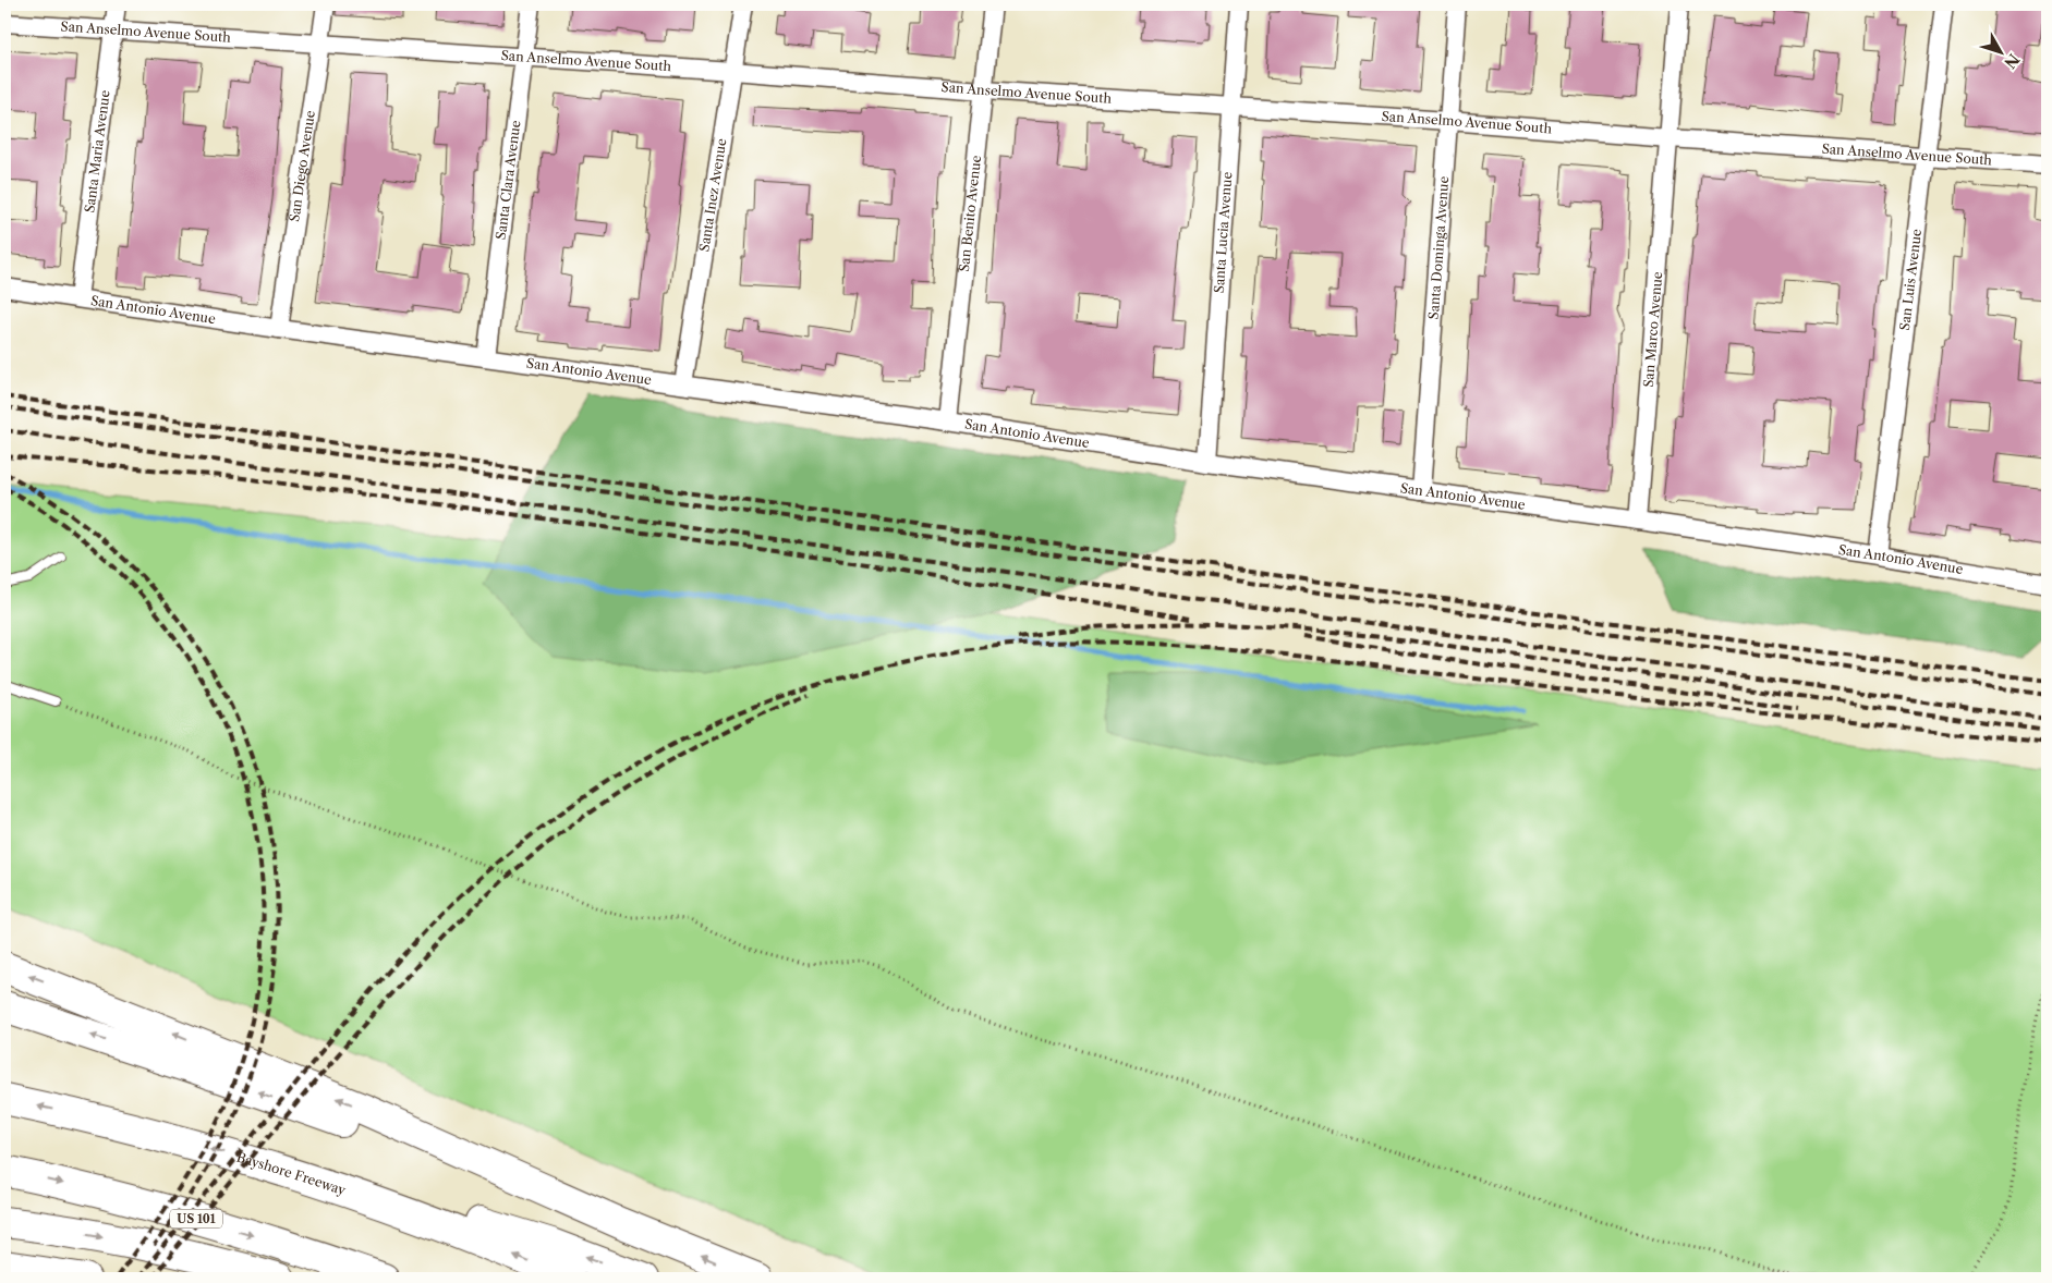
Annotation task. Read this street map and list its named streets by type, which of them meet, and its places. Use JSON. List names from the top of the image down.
{
  "streets": {
    "highway": ["Bayshore Freeway", "US 101"],
    "street": [
      "San Anselmo Avenue South",
      "Santa Maria Avenue",
      "San Diego Avenue",
      "Santa Clara Avenue",
      "Santa Inez Avenue",
      "San Benito Avenue",
      "Santa Lucia Avenue",
      "Santa Dominga Avenue",
      "San Luis Avenue",
      "San Antonio Avenue",
      "San Marco Avenue"
    ]
  },
  "crossings": [
    ["San Anselmo Avenue South", "Santa Maria Avenue"],
    ["San Anselmo Avenue South", "San Diego Avenue"],
    ["San Anselmo Avenue South", "Santa Clara Avenue"],
    ["San Anselmo Avenue South", "Santa Inez Avenue"],
    ["San Anselmo Avenue South", "San Benito Avenue"],
    ["San Anselmo Avenue South", "Santa Lucia Avenue"],
    ["San Anselmo Avenue South", "Santa Dominga Avenue"],
    ["San Anselmo Avenue South", "San Luis Avenue"],
    ["San Anselmo Avenue South", "San Marco Avenue"],
    ["Santa Maria Avenue", "San Antonio Avenue"],
    ["San Diego Avenue", "San Antonio Avenue"],
    ["Santa Clara Avenue", "San Antonio Avenue"],
    ["Santa Inez Avenue", "San Antonio Avenue"],
    ["San Benito Avenue", "San Antonio Avenue"],
    ["Santa Lucia Avenue", "San Antonio Avenue"],
    ["Santa Dominga Avenue", "San Antonio Avenue"],
    ["San Luis Avenue", "San Antonio Avenue"],
    ["San Antonio Avenue", "San Marco Avenue"]
  ],
  "north": "bottom right"
}
